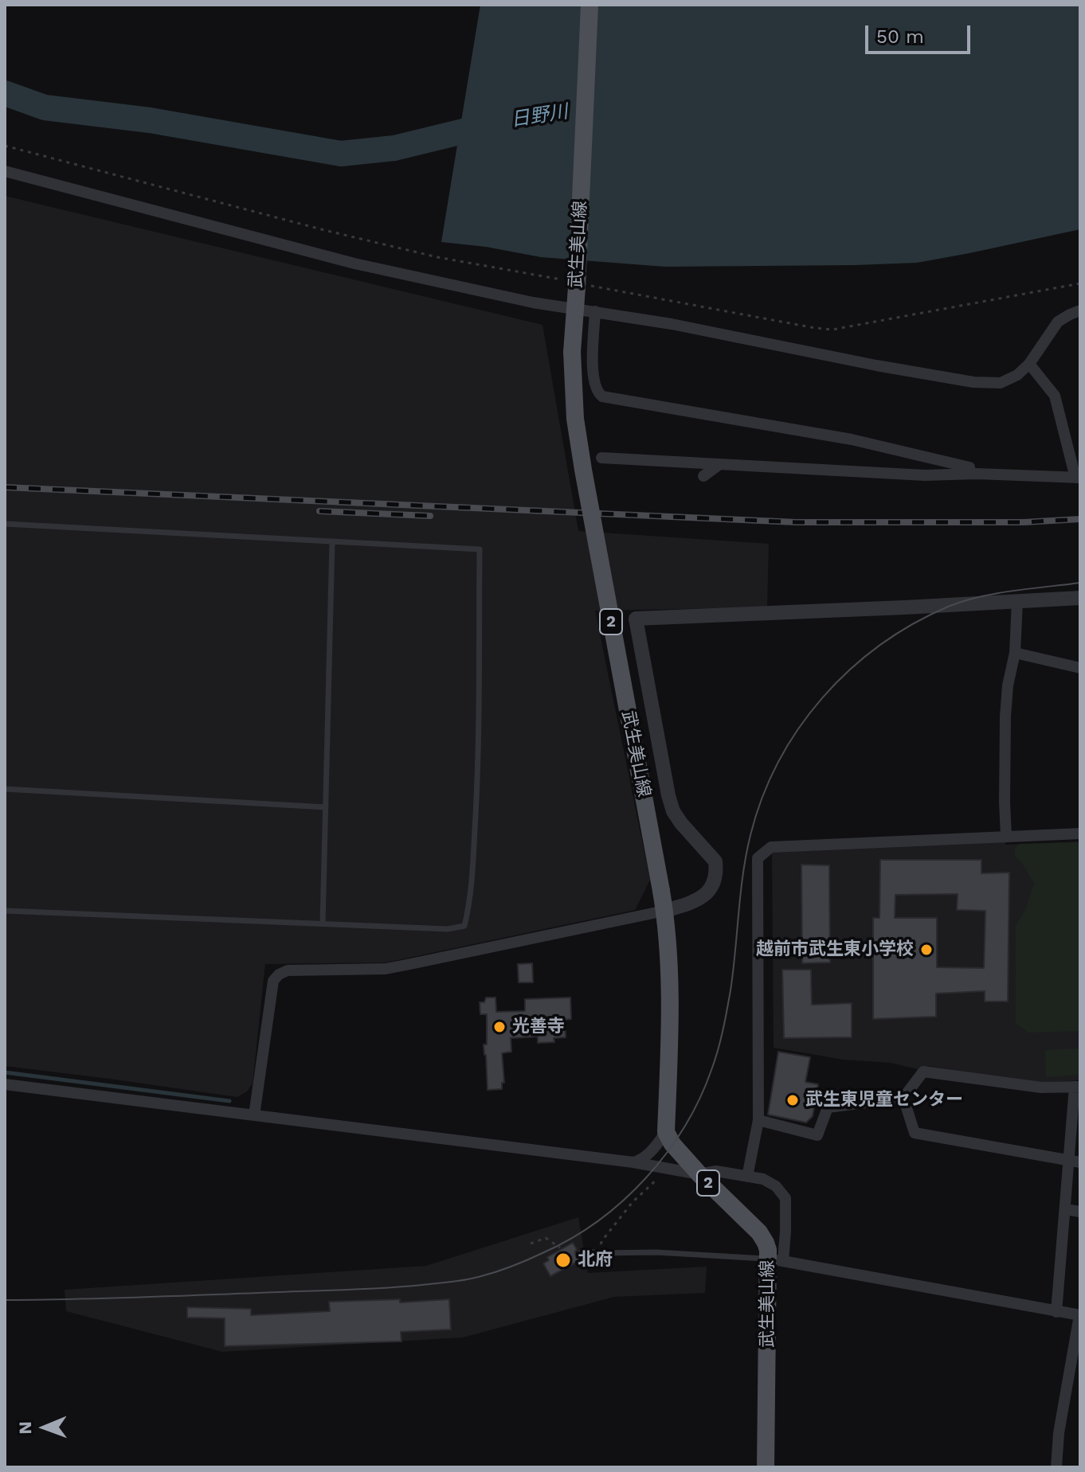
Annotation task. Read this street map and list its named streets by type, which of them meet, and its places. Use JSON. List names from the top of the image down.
{
  "streets": {
    "main road": ["武生美山線", "2"]
  },
  "water": ["日野川"],
  "places": [
    "越前市武生東小学校",
    "光善寺",
    "武生東児童センター",
    "北府"
  ],
  "scale_bar": "50 m",
  "north": "left"
}
